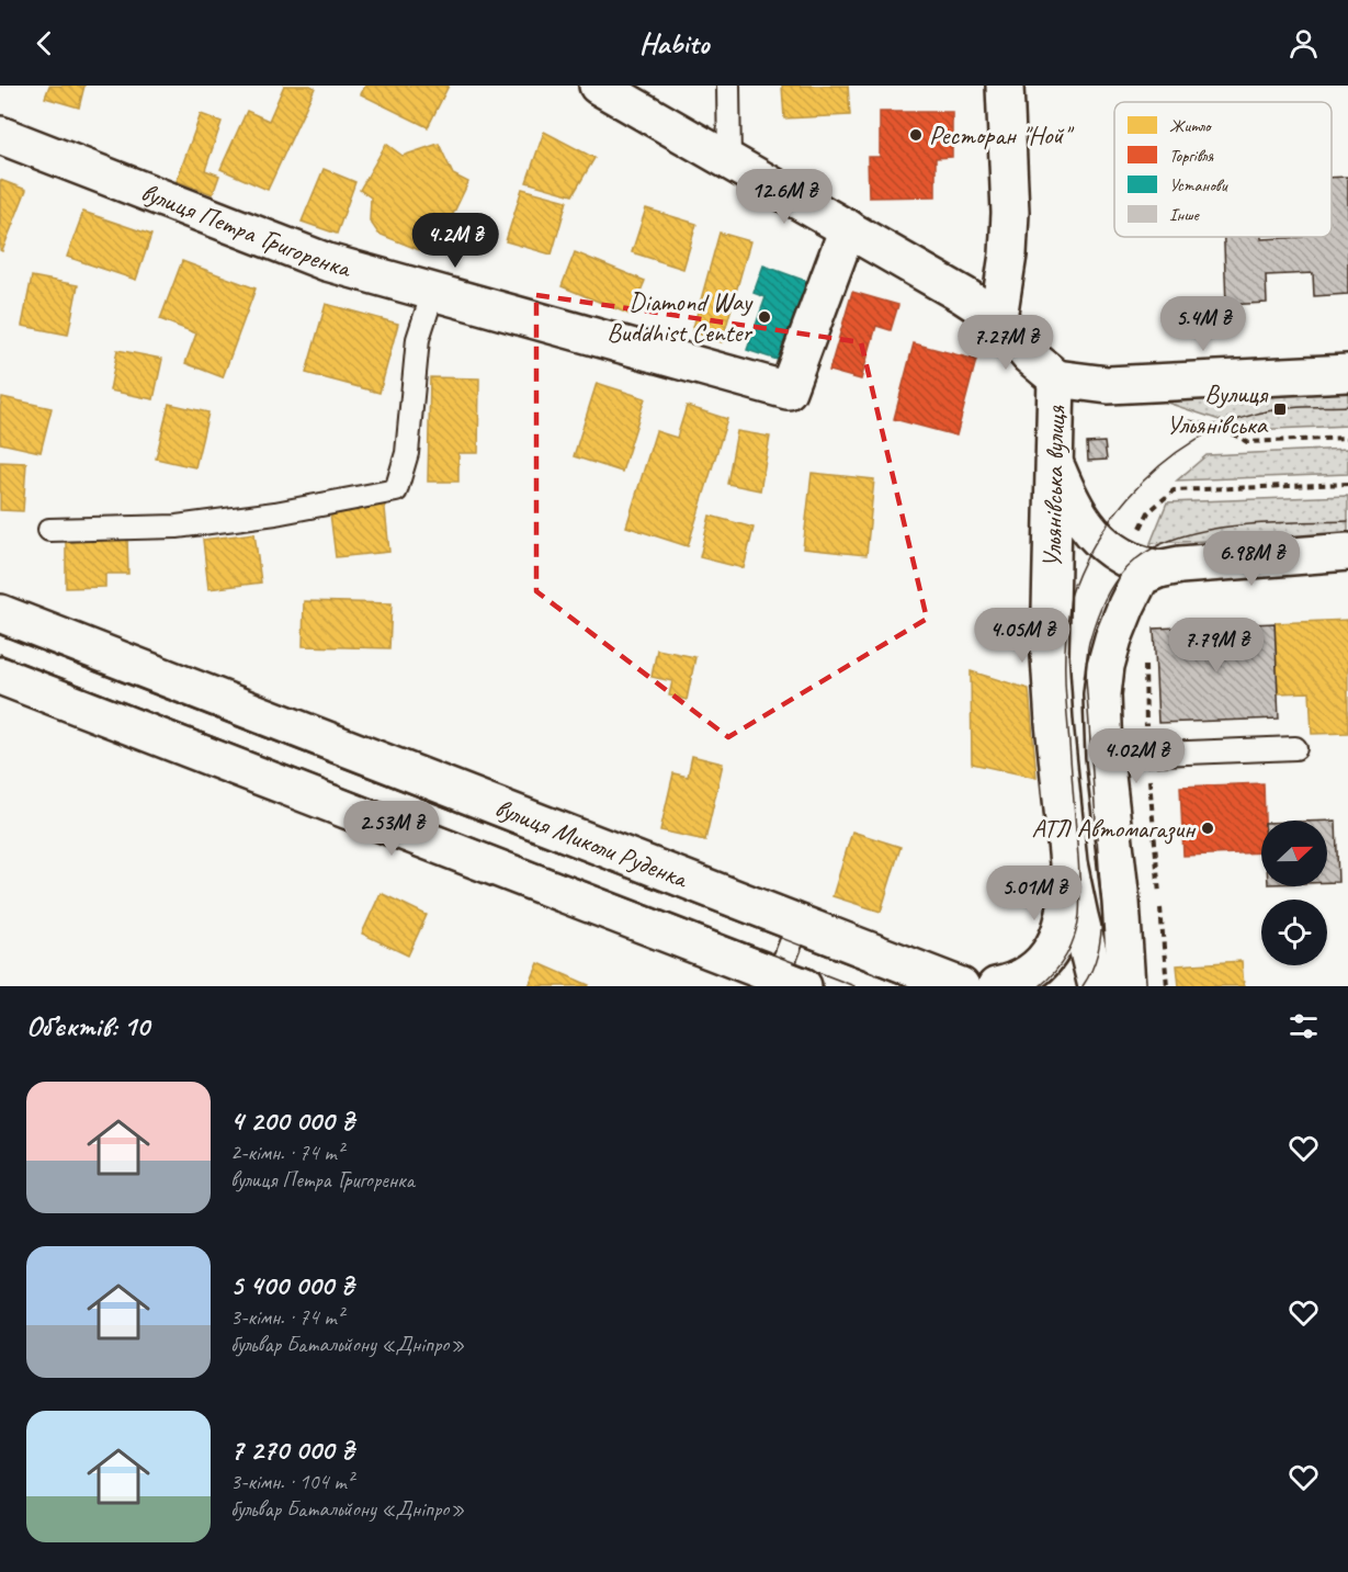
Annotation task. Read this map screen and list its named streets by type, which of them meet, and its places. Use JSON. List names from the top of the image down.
{
  "streets": {
    "street": ["вулиця Петра Григоренка", "Ульянівська вулиця", "вулиця Миколи Руденка"]
  },
  "places": {
    "other": ["Ресторан \"Ной\"", "Diamond Way Buddhist Center", "АТЛ Автомагазин"],
    "transit": ["Вулиця Ульянівська"]
  },
  "legend": [
    "Житло",
    "Торгівля",
    "Установи",
    "Інше"
  ],
  "north": "right",
  "page": {
    "header": "Habito",
    "price": [
      "12.6M ₴",
      "4.2M ₴",
      "5.4M ₴",
      "7.27M ₴",
      "6.98M ₴",
      "4.05M ₴",
      "7.79M ₴",
      "4.02M ₴",
      "2.53M ₴",
      "5.01M ₴"
    ],
    "heading": "Об’єктів: 10",
    "list": [
      {
        "name": "4 200 000 ₴",
        "note": "2-кімн. · 74 m² · вулиця Петра Григоренка"
      },
      {
        "name": "5 400 000 ₴",
        "note": "3-кімн. · 74 m² · бульвар Батальйону «Дніпро»"
      },
      {
        "name": "7 270 000 ₴",
        "note": "3-кімн. · 104 m² · бульвар Батальйону «Дніпро»"
      }
    ]
  }
}
